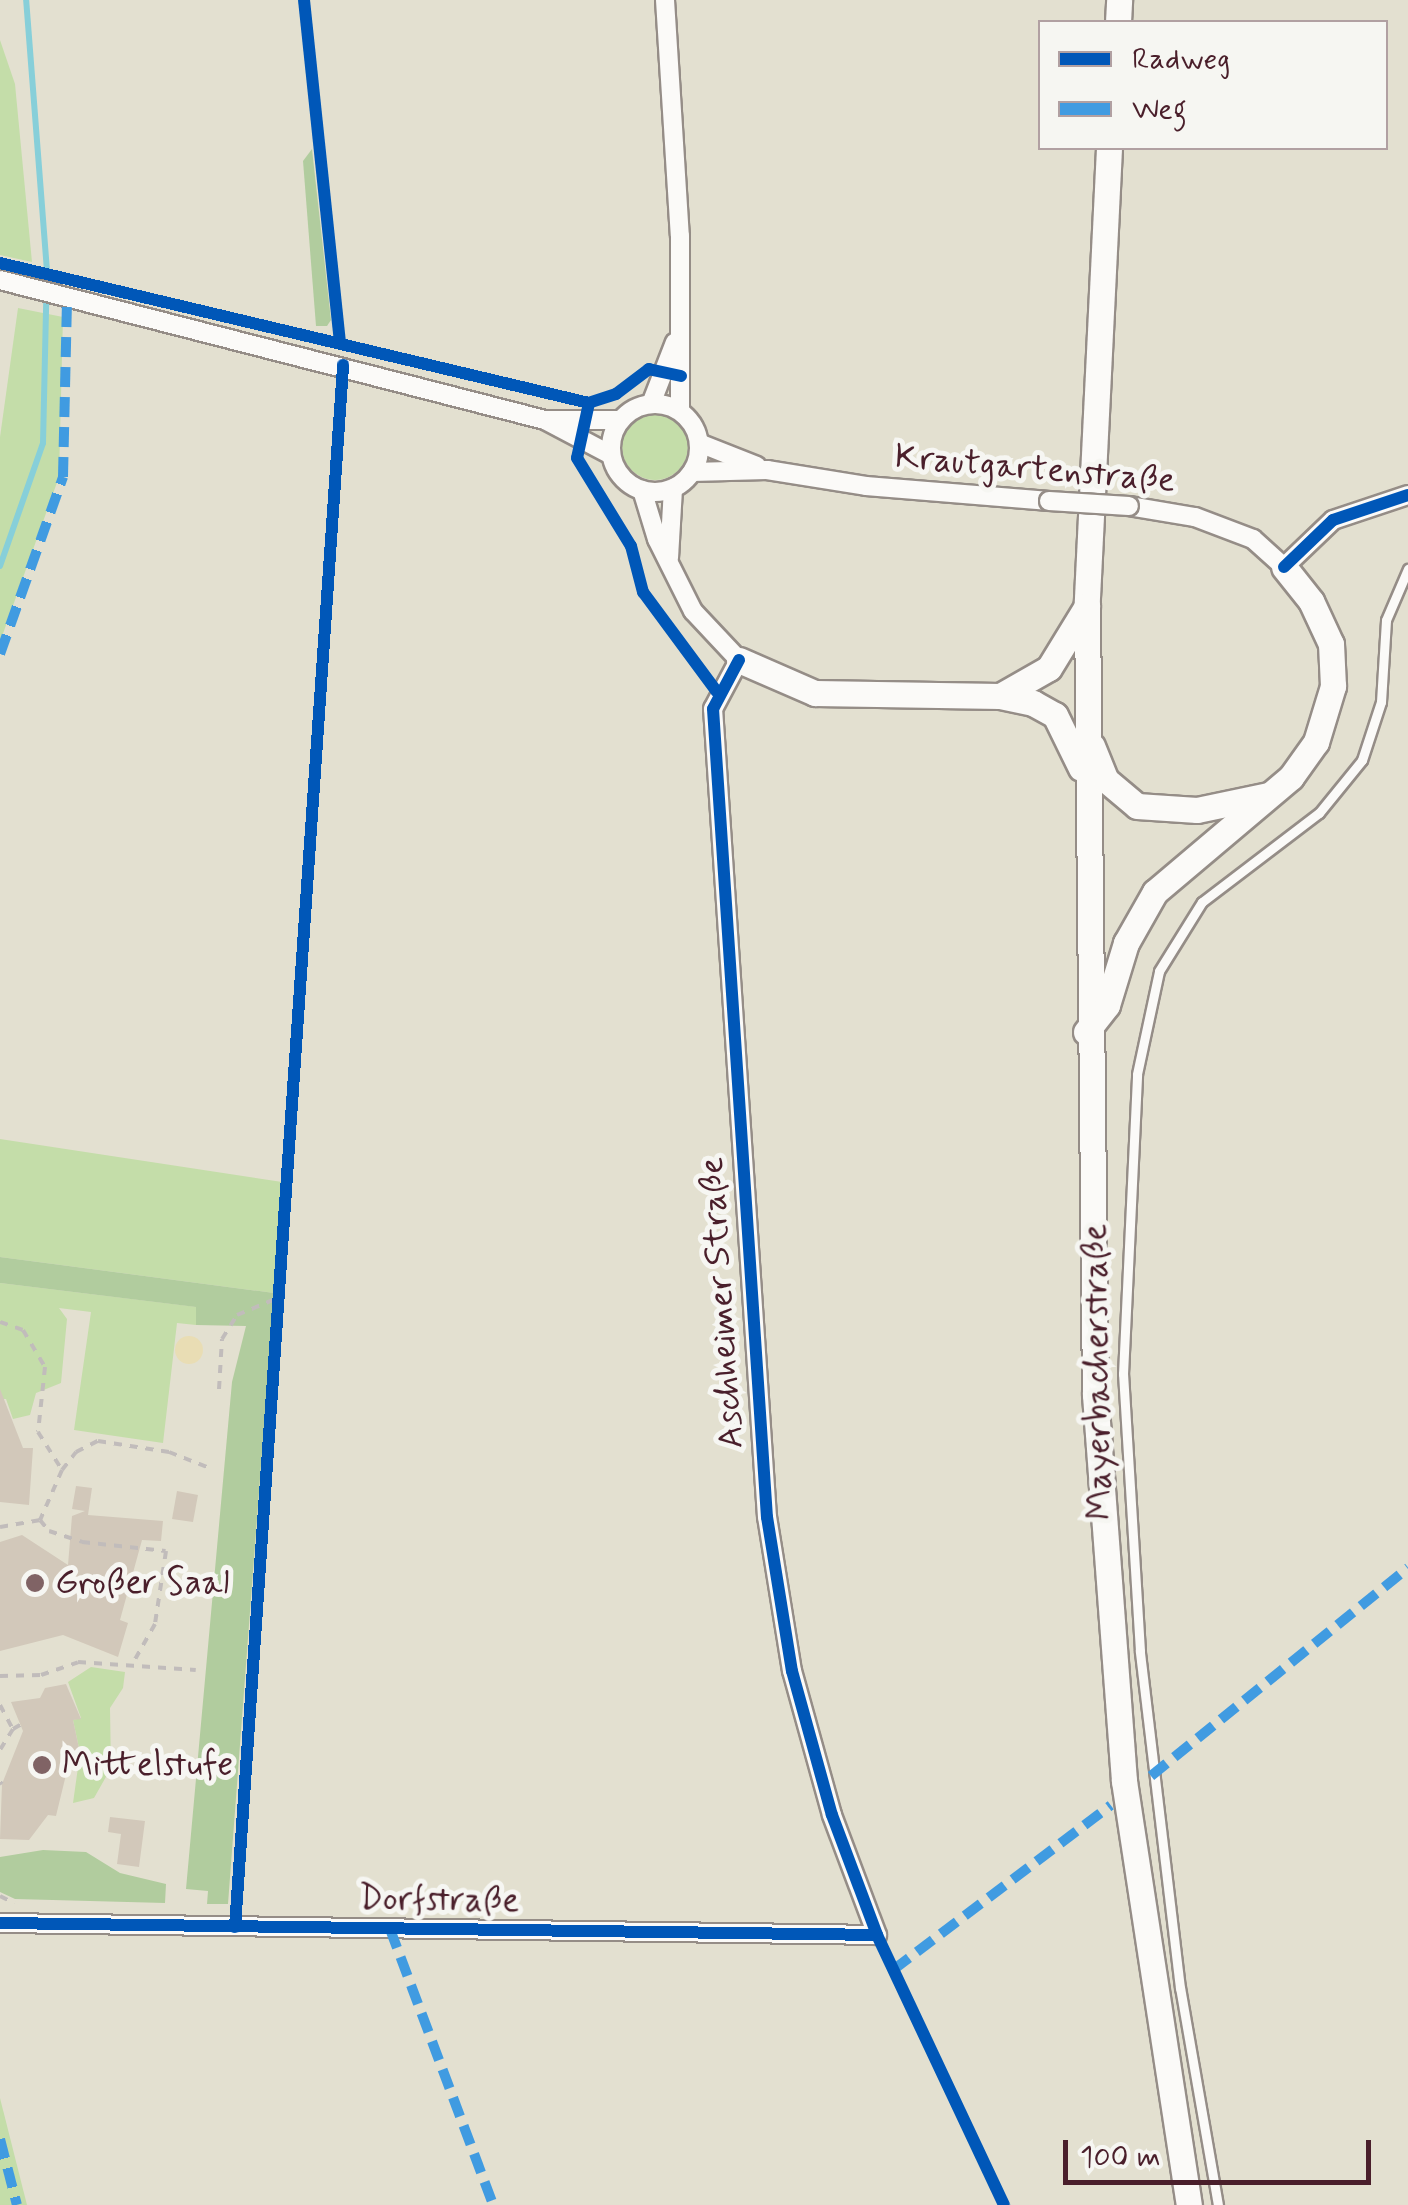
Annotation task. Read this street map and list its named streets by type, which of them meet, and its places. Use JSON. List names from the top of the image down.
{
  "streets": {
    "street": ["Krautgartenstraße", "Aschheimer Straße", "Dorfstraße"],
    "lane": ["Mayerbacherstraße"]
  },
  "crossings": [
    ["Aschheimer Straße", "Dorfstraße"]
  ],
  "places": ["Großer Saal", "Mittelstufe"],
  "legend": ["Radweg", "Weg"],
  "scale_bar": "100 m"
}
